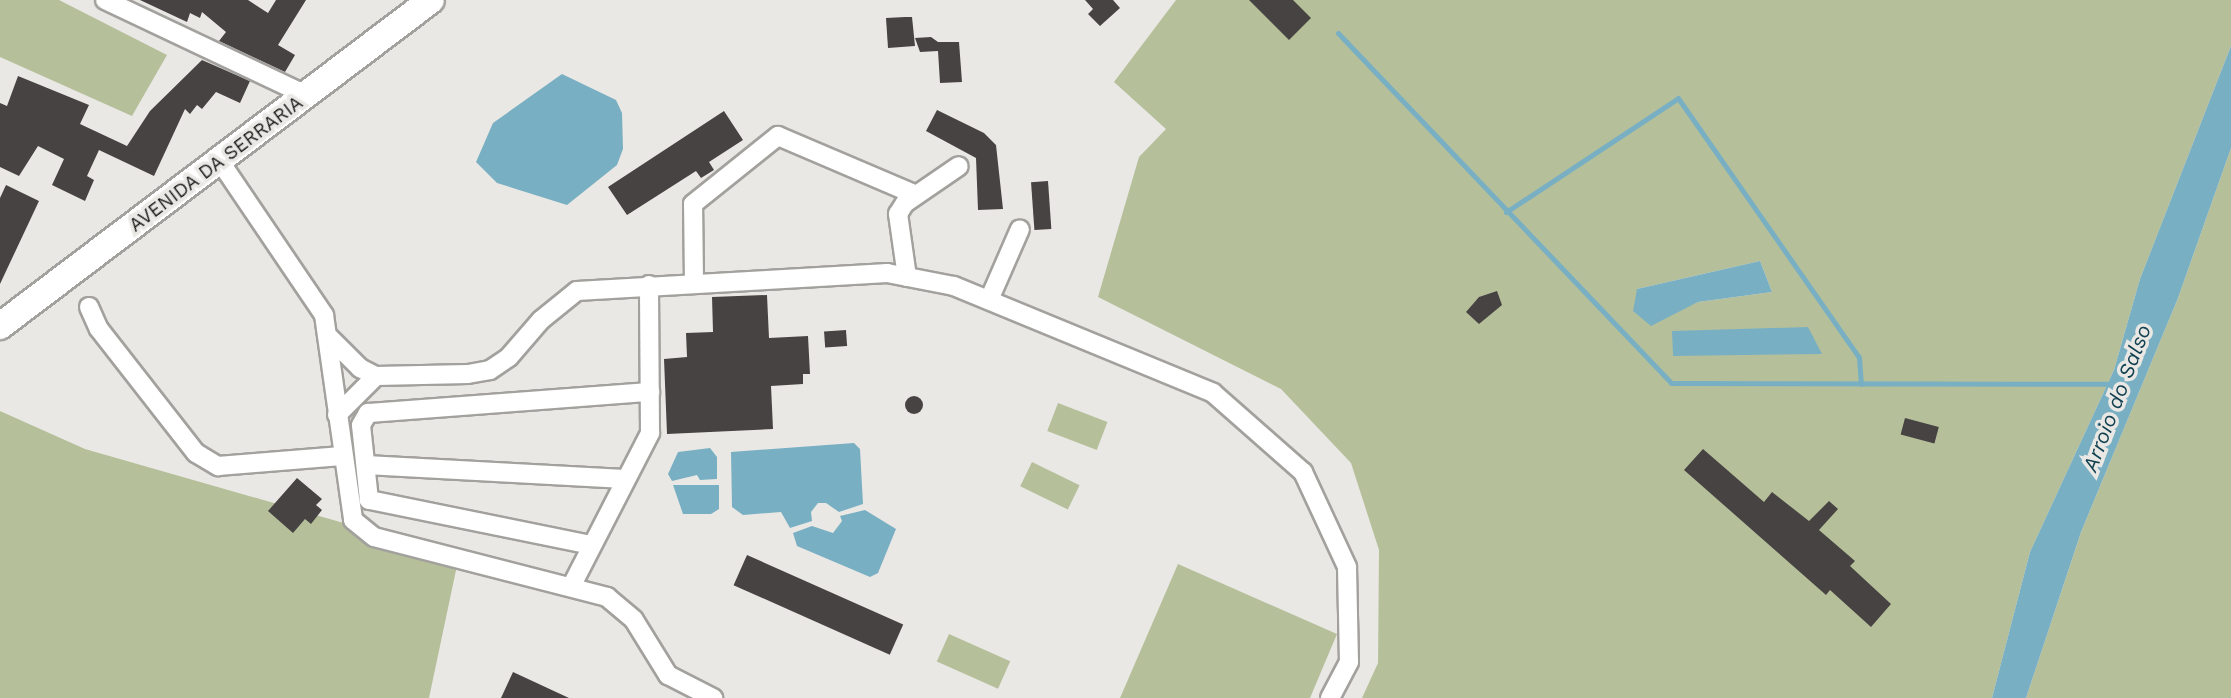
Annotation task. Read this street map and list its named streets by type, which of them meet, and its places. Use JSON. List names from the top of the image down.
{
  "streets": {
    "main road": ["AVENIDA DA SERRARIA"]
  },
  "water": ["Arroio do Salso"]
}
